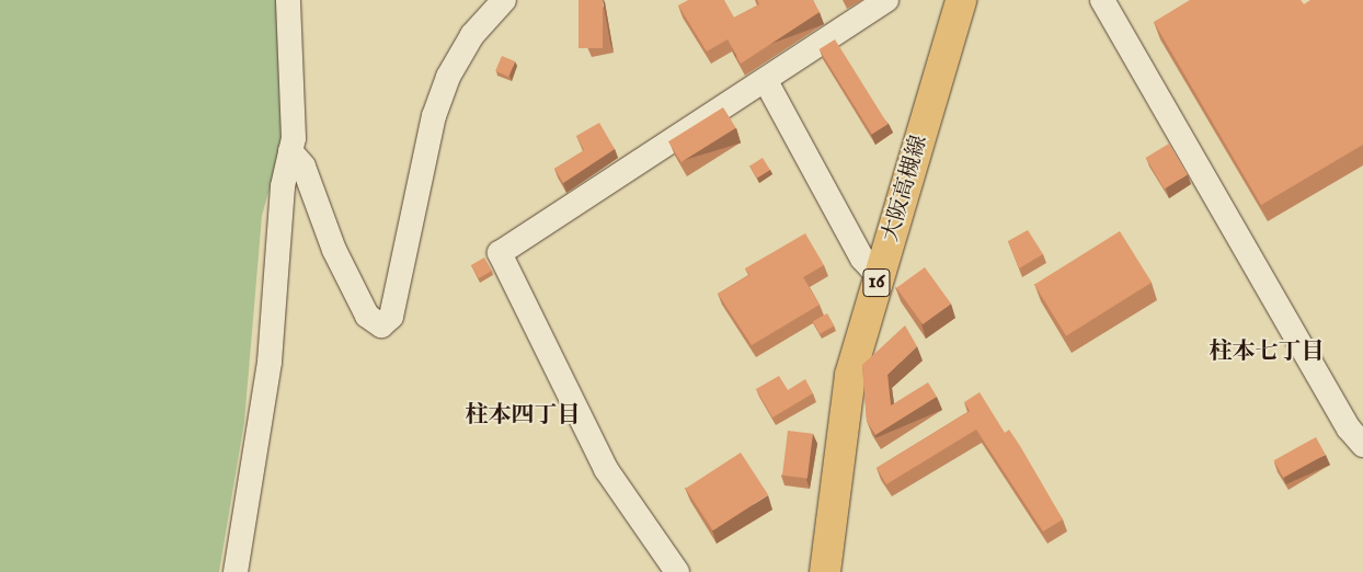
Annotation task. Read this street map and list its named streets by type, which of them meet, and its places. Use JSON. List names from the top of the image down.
{
  "streets": {
    "main road": ["大阪高槻線", "16"]
  },
  "districts": ["柱本七丁目", "柱本四丁目"]
}
